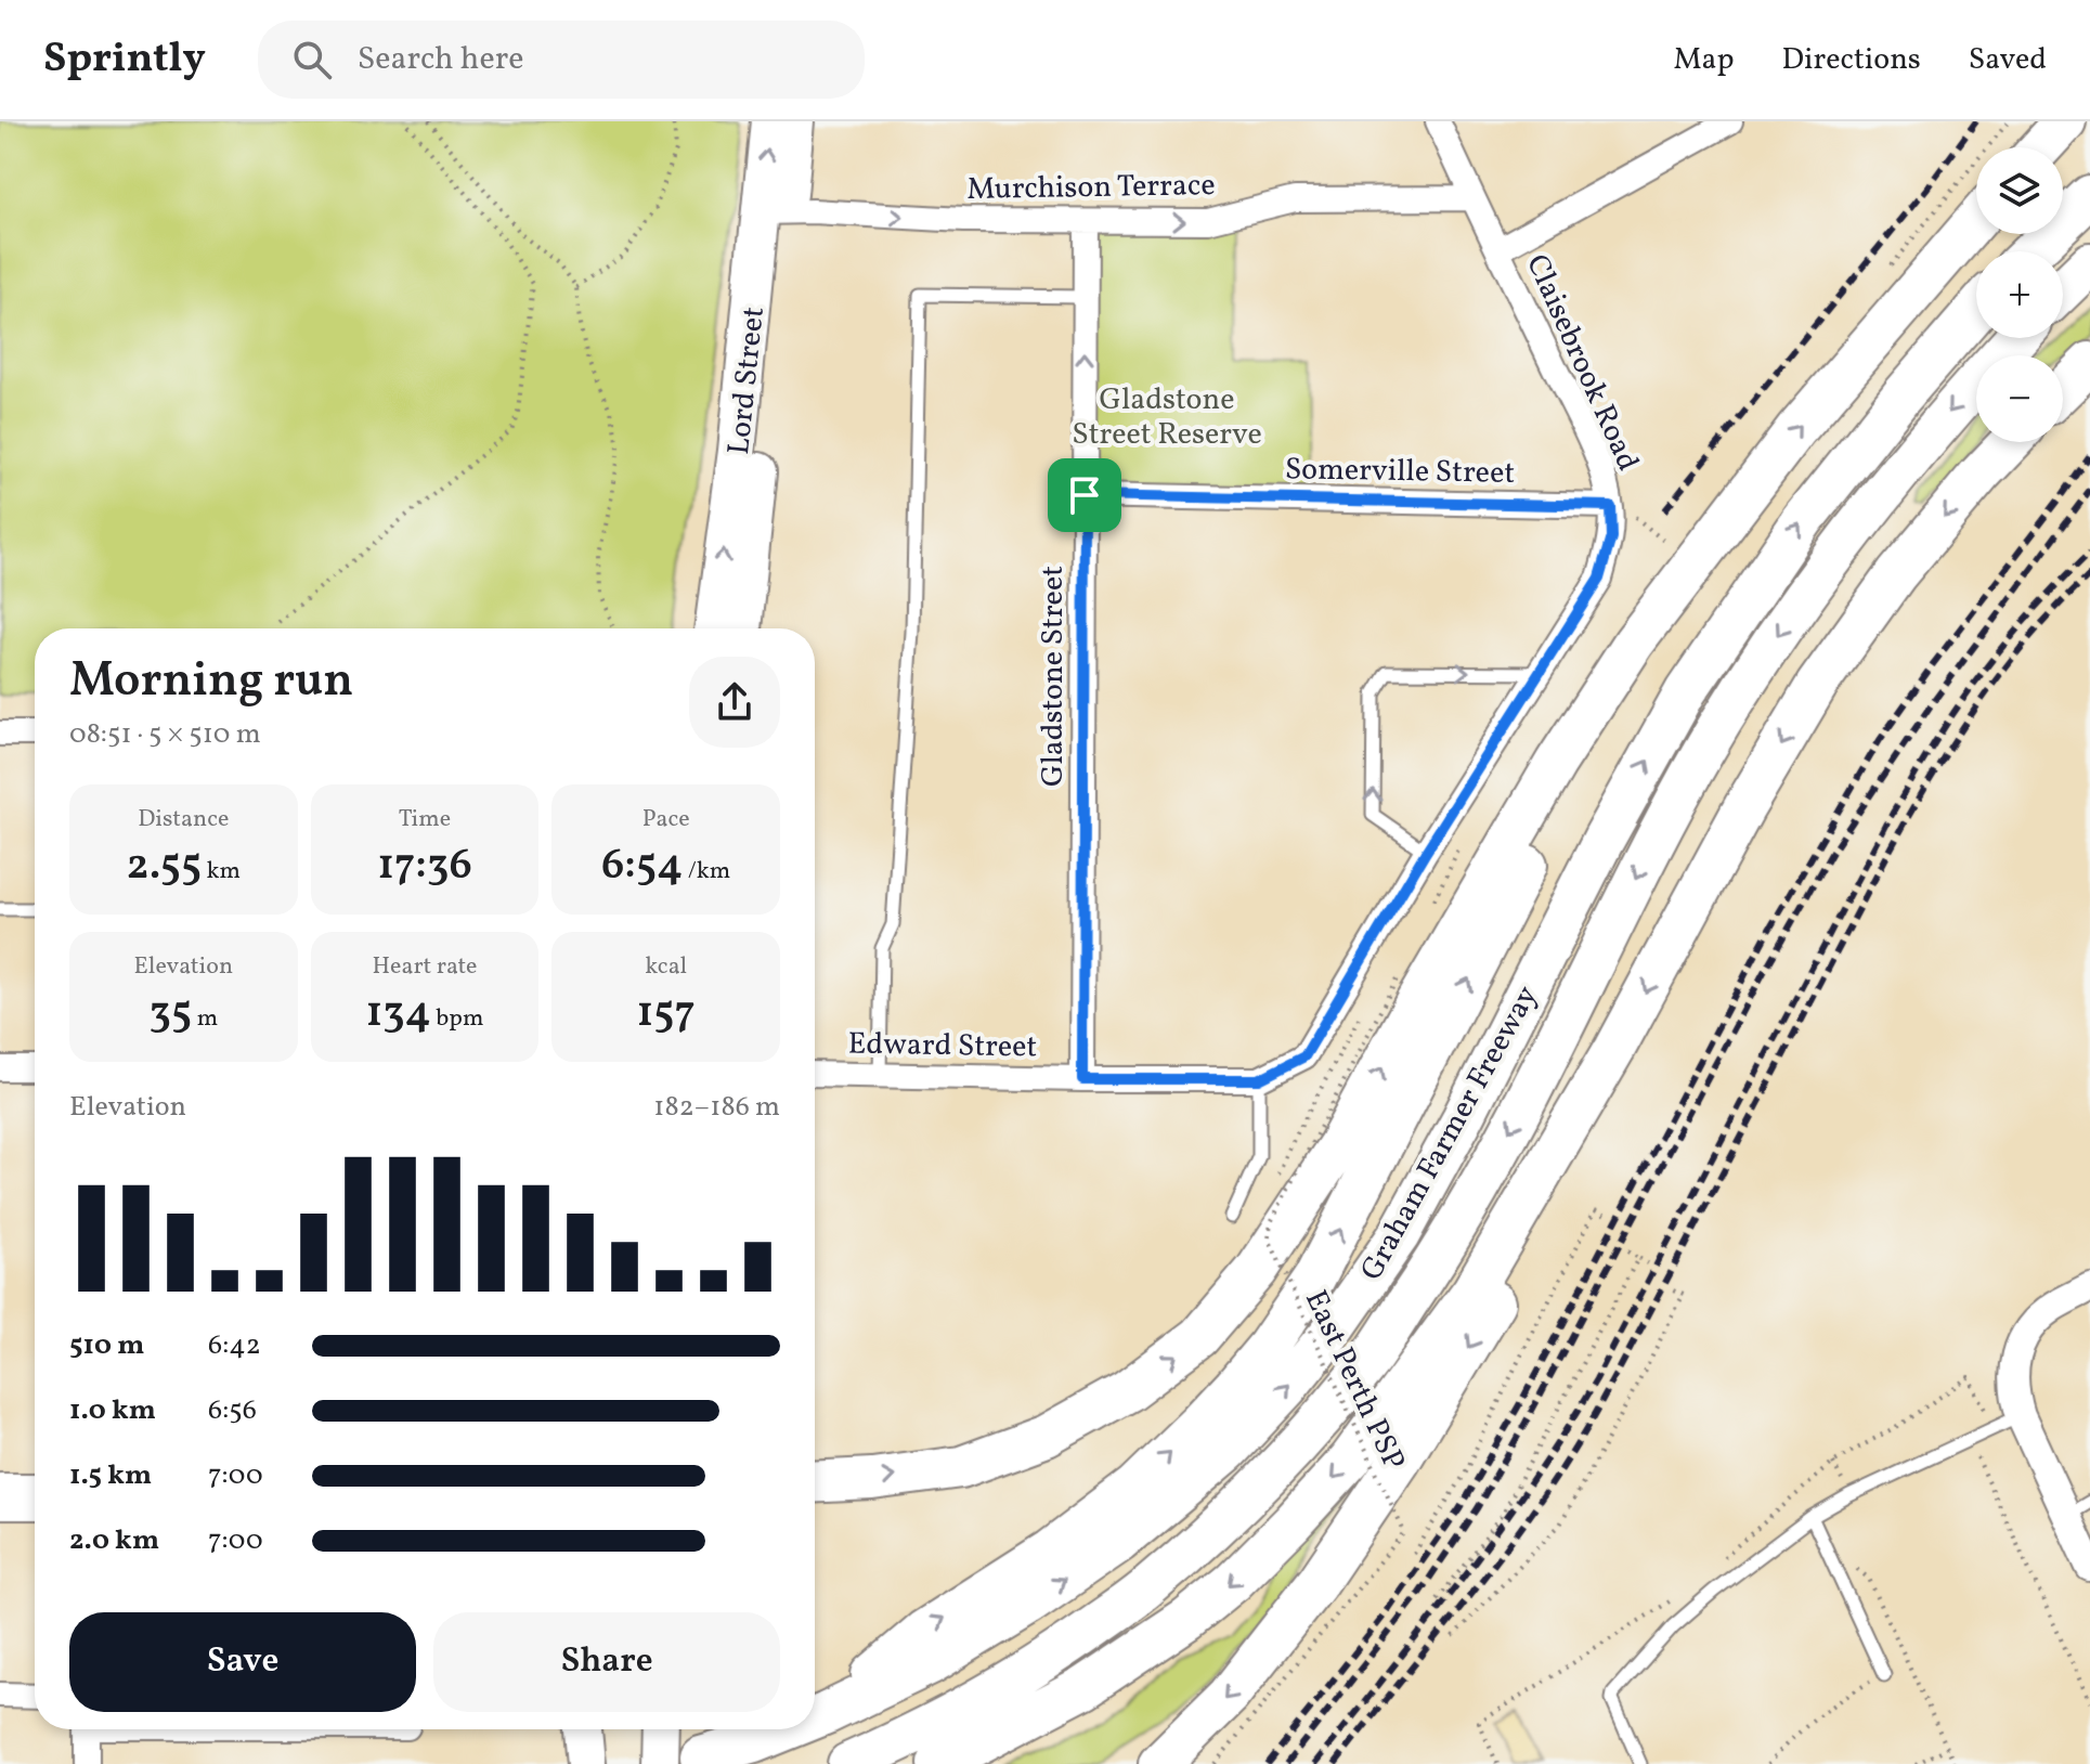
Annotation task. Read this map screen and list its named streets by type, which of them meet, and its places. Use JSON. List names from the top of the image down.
{
  "streets": {
    "highway": ["Graham Farmer Freeway"],
    "main road": ["Lord Street"],
    "street": [
      "Murchison Terrace",
      "Claisebrook Road",
      "Somerville Street",
      "Gladstone Street",
      "Edward Street"
    ],
    "path": ["East Perth PSP"]
  },
  "crossings": [
    ["Murchison Terrace", "Claisebrook Road"],
    ["Murchison Terrace", "Lord Street"],
    ["Murchison Terrace", "Gladstone Street"],
    ["Claisebrook Road", "Somerville Street"],
    ["Claisebrook Road", "Edward Street"],
    ["Somerville Street", "Gladstone Street"],
    ["Gladstone Street", "Edward Street"]
  ],
  "one_way": ["Murchison Terrace"],
  "parks": ["Gladstone Street Reserve"],
  "page": {
    "header": "Sprintly",
    "search": "Search here",
    "nav": ["Map", "Directions", "Saved"],
    "map_buttons": ["+", "−"],
    "heading": ["Morning run", "08:51 · 5 × 510 m"],
    "stats": [
      ["Distance", "2.55 km"],
      ["Time", "17:36"],
      ["Pace", "6:54 /km"],
      ["Elevation", "35 m"],
      ["Heart rate", "134 bpm"],
      ["kcal", "157"]
    ],
    "chart": ["Elevation", "182–186 m"],
    "list": [
      {
        "name": "510 m",
        "note": "6:42"
      },
      {
        "name": "1.0 km",
        "note": "6:56"
      },
      {
        "name": "1.5 km",
        "note": "7:00"
      },
      {
        "name": "2.0 km",
        "note": "7:00"
      }
    ],
    "buttons": ["Save", "Share"]
  }
}
